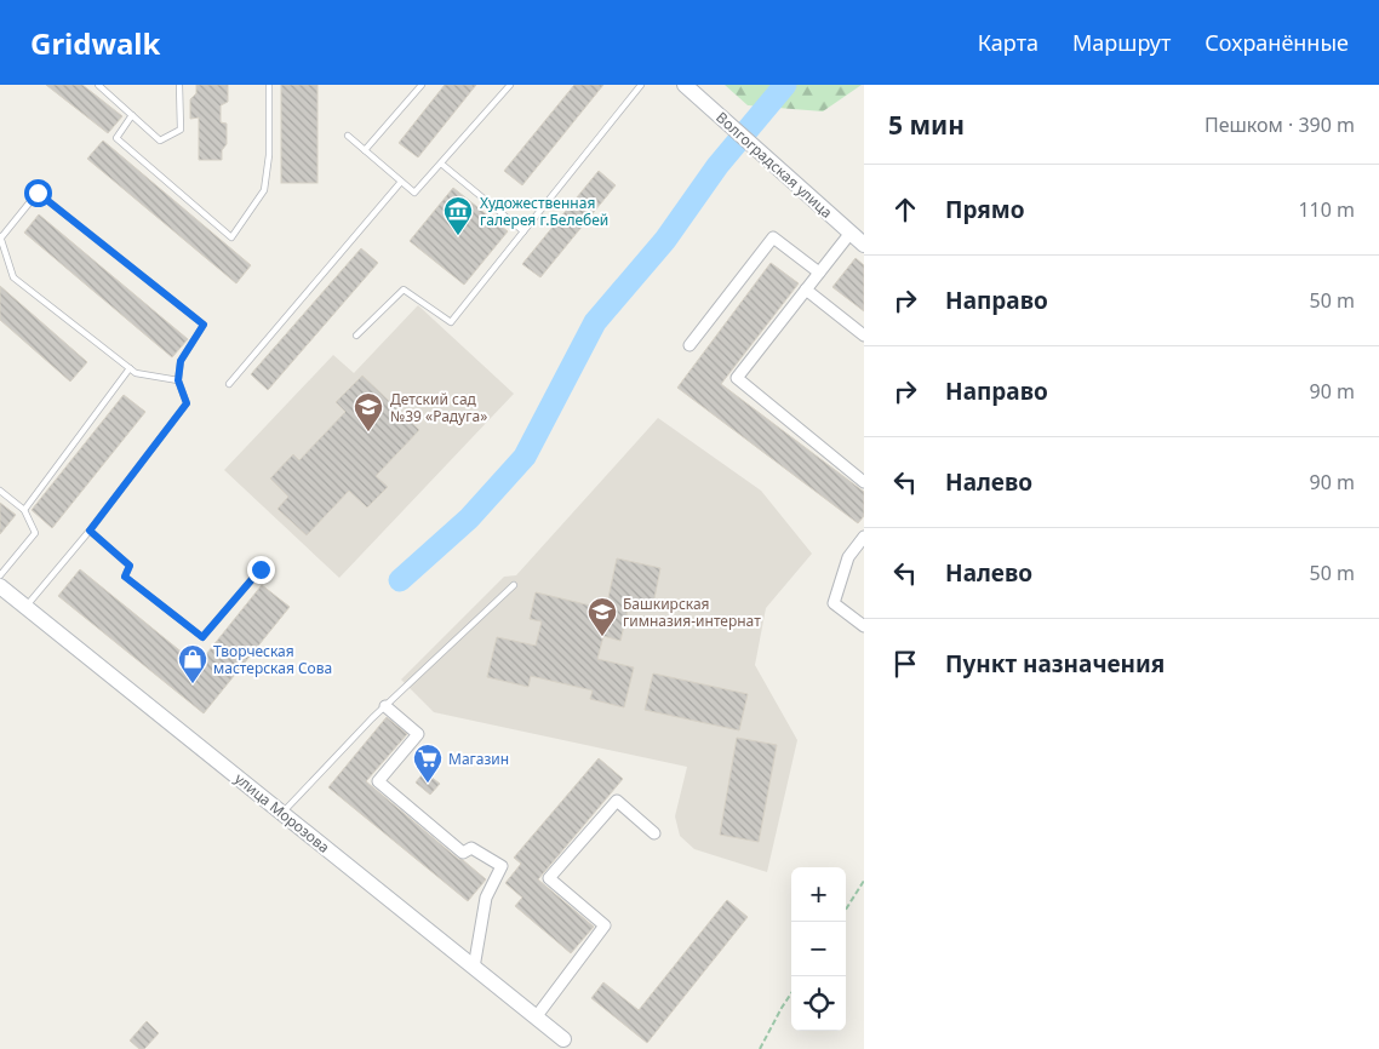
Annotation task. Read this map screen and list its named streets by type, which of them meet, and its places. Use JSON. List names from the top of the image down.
{
  "streets": {
    "street": ["Волгоградская улица", "улица Морозова"]
  },
  "places": {
    "museum": ["Художественная галерея г.Белебей"],
    "school or university": ["Детский сад №39 «Радуга»", "Башкирская гимназия-интернат"],
    "shop": ["Творческая мастерская Сова"],
    "supermarket": ["Магазин"]
  },
  "page": {
    "header": "Gridwalk",
    "nav": ["Карта", "Маршрут", "Сохранённые"],
    "heading": ["5 мин", "Пешком · 390 m"],
    "list": [
      ["Прямо", "110 m"],
      ["Направо", "50 m"],
      ["Направо", "90 m"],
      ["Налево", "90 m"],
      ["Налево", "50 m"],
      "Пункт назначения"
    ],
    "map_buttons": ["+", "−"]
  }
}
